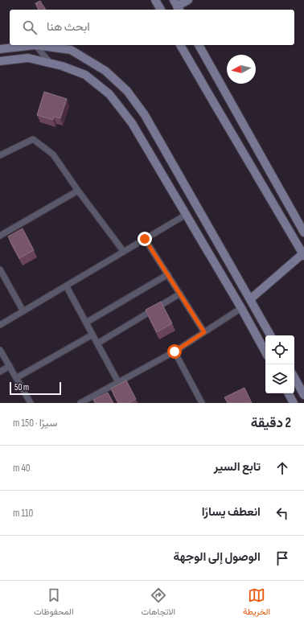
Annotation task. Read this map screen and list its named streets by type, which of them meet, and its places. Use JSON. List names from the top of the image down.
{
  "scale_bar": "50 m",
  "north": "left",
  "page": {
    "search": "ابحث هنا",
    "scale": "50 m",
    "heading": ["2 دقيقة", "سيرًا · 150 m"],
    "list": [
      ["تابع السير", "40 m"],
      ["انعطف يسارًا", "110 m"],
      "الوصول إلى الوجهة"
    ],
    "nav": ["الخريطة", "الاتجاهات", "المحفوظات"]
  }
}
